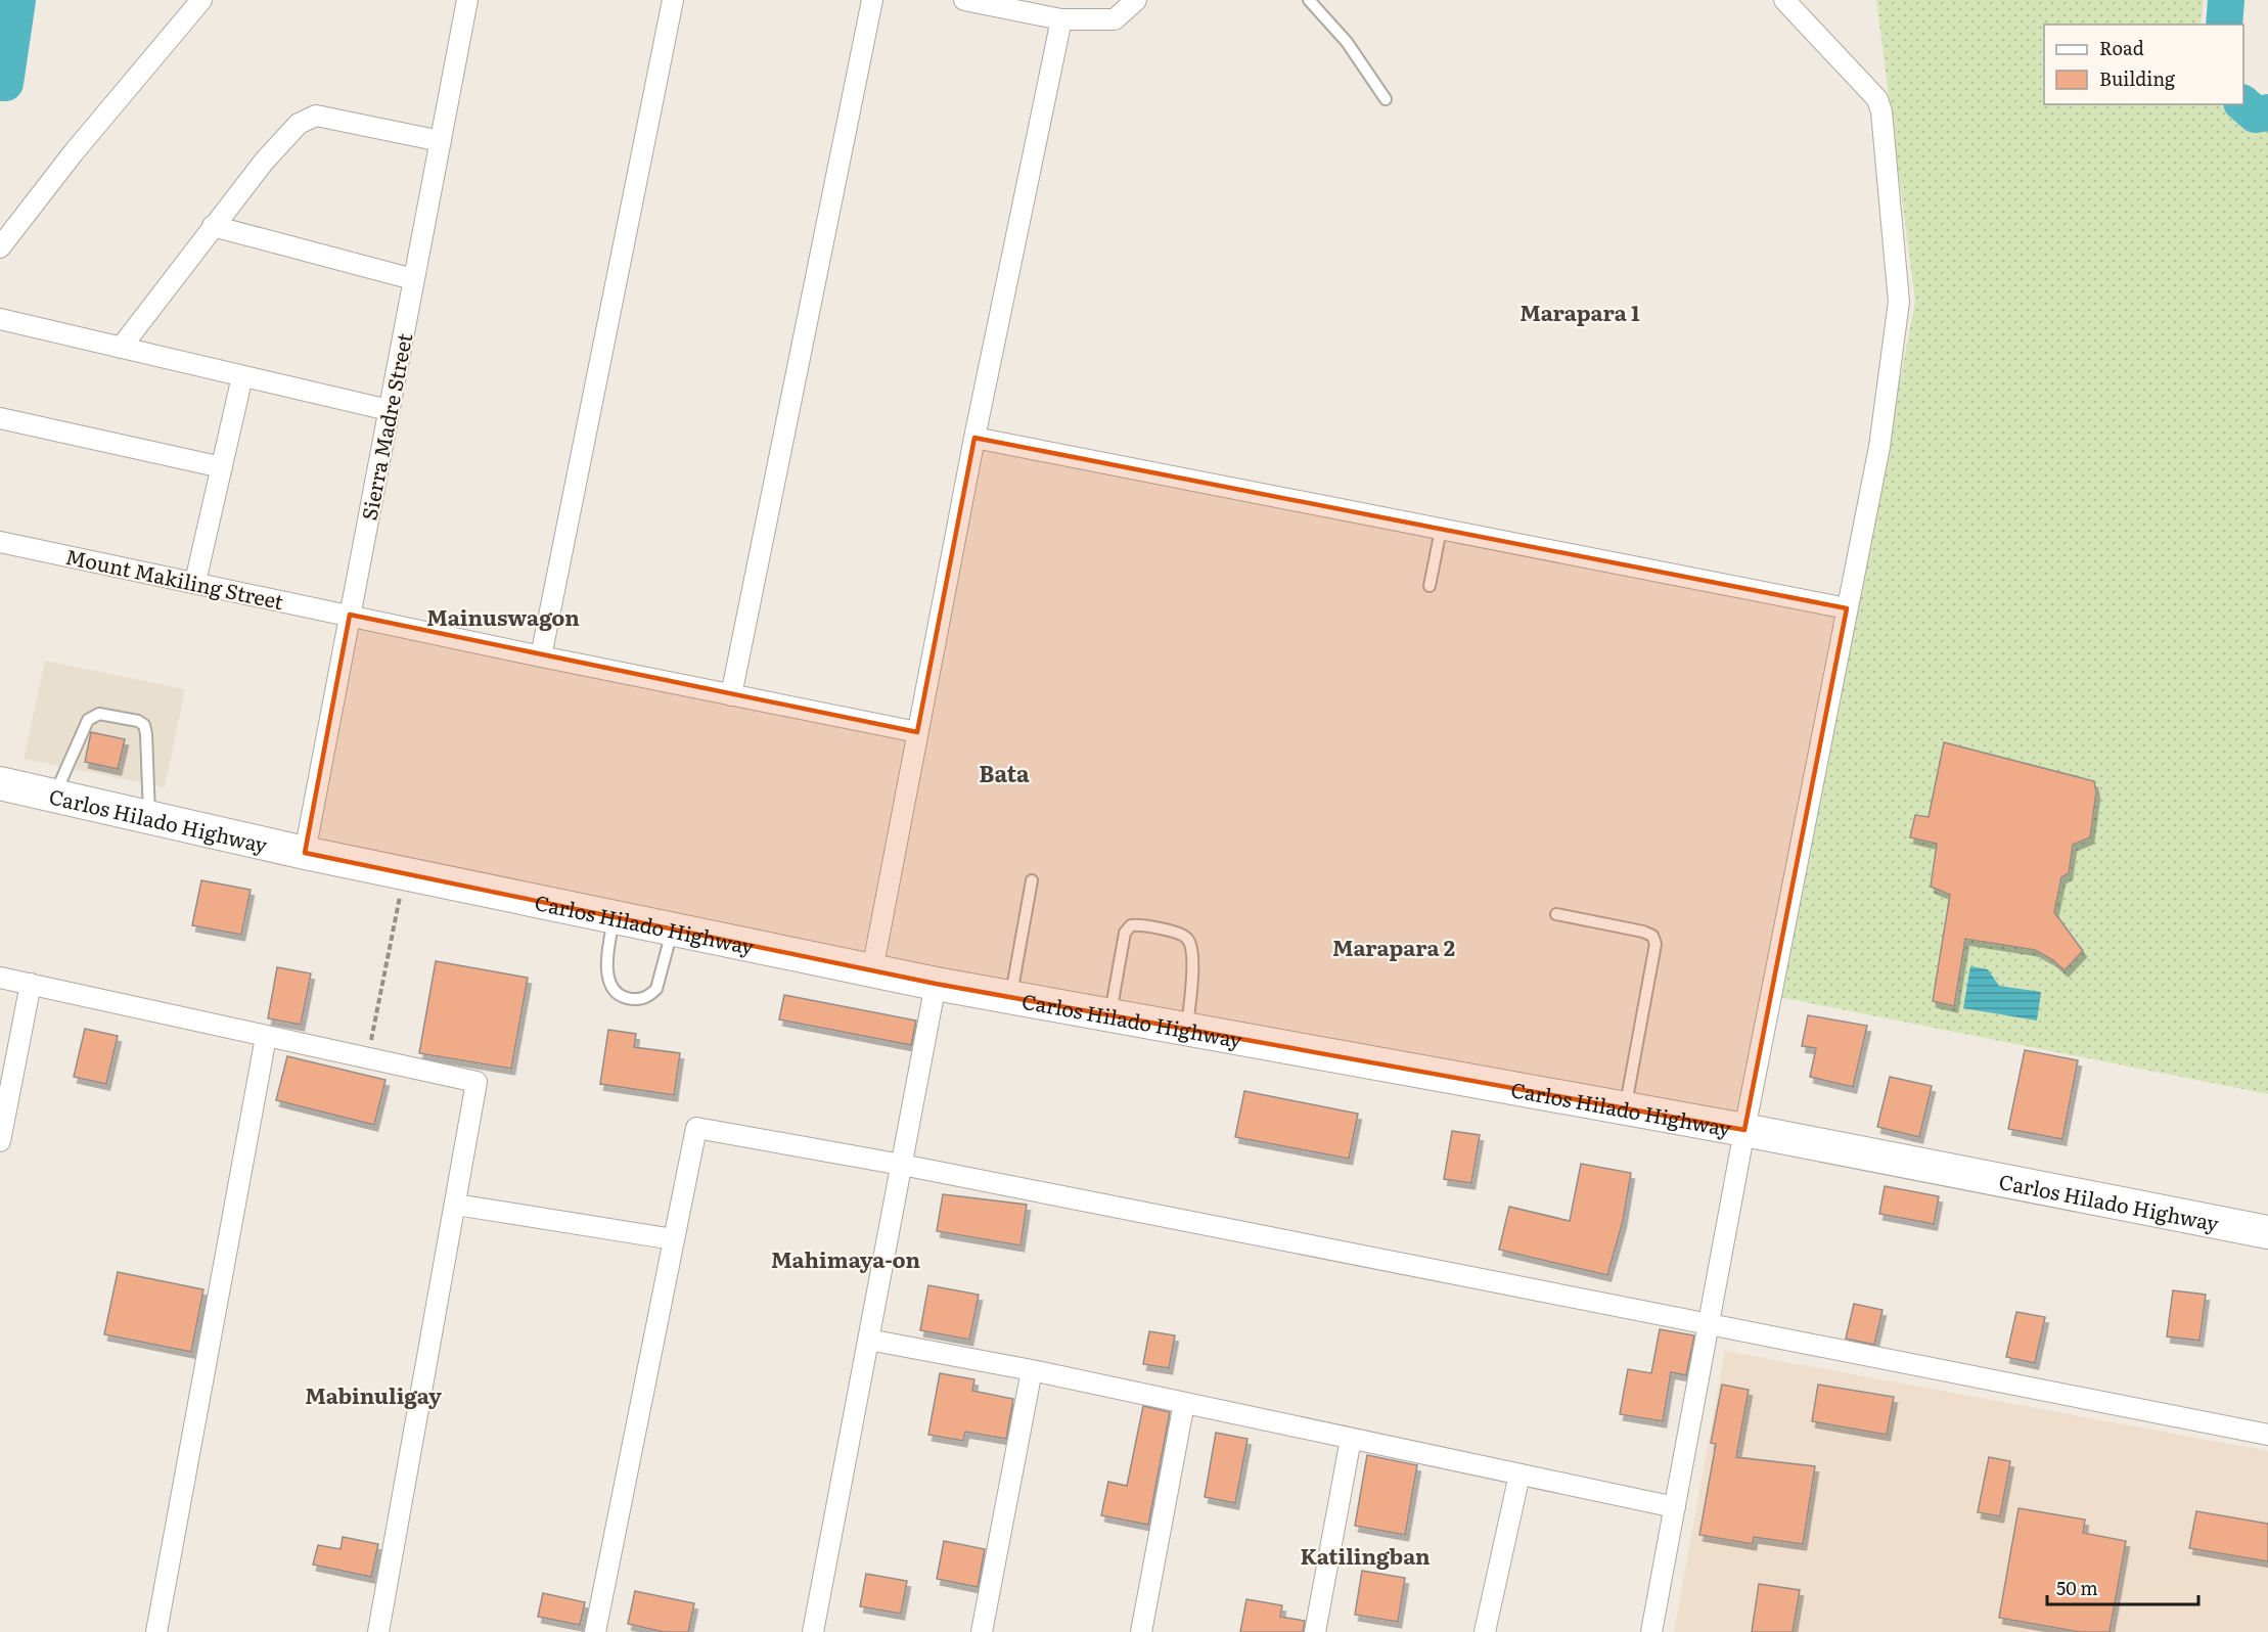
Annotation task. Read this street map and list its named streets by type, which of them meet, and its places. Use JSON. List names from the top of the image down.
{
  "streets": {
    "main road": ["Carlos Hilado Highway"],
    "street": ["Sierra Madre Street", "Mount Makiling Street"]
  },
  "crossings": [
    ["Sierra Madre Street", "Mount Makiling Street"],
    ["Sierra Madre Street", "Carlos Hilado Highway"]
  ],
  "districts": [
    "Marapara 1",
    "Mainuswagon",
    "Bata",
    "Marapara 2",
    "Mahimaya-on",
    "Mabinuligay",
    "Katilingban"
  ],
  "legend": ["Road", "Building"],
  "scale_bar": "50 m"
}
